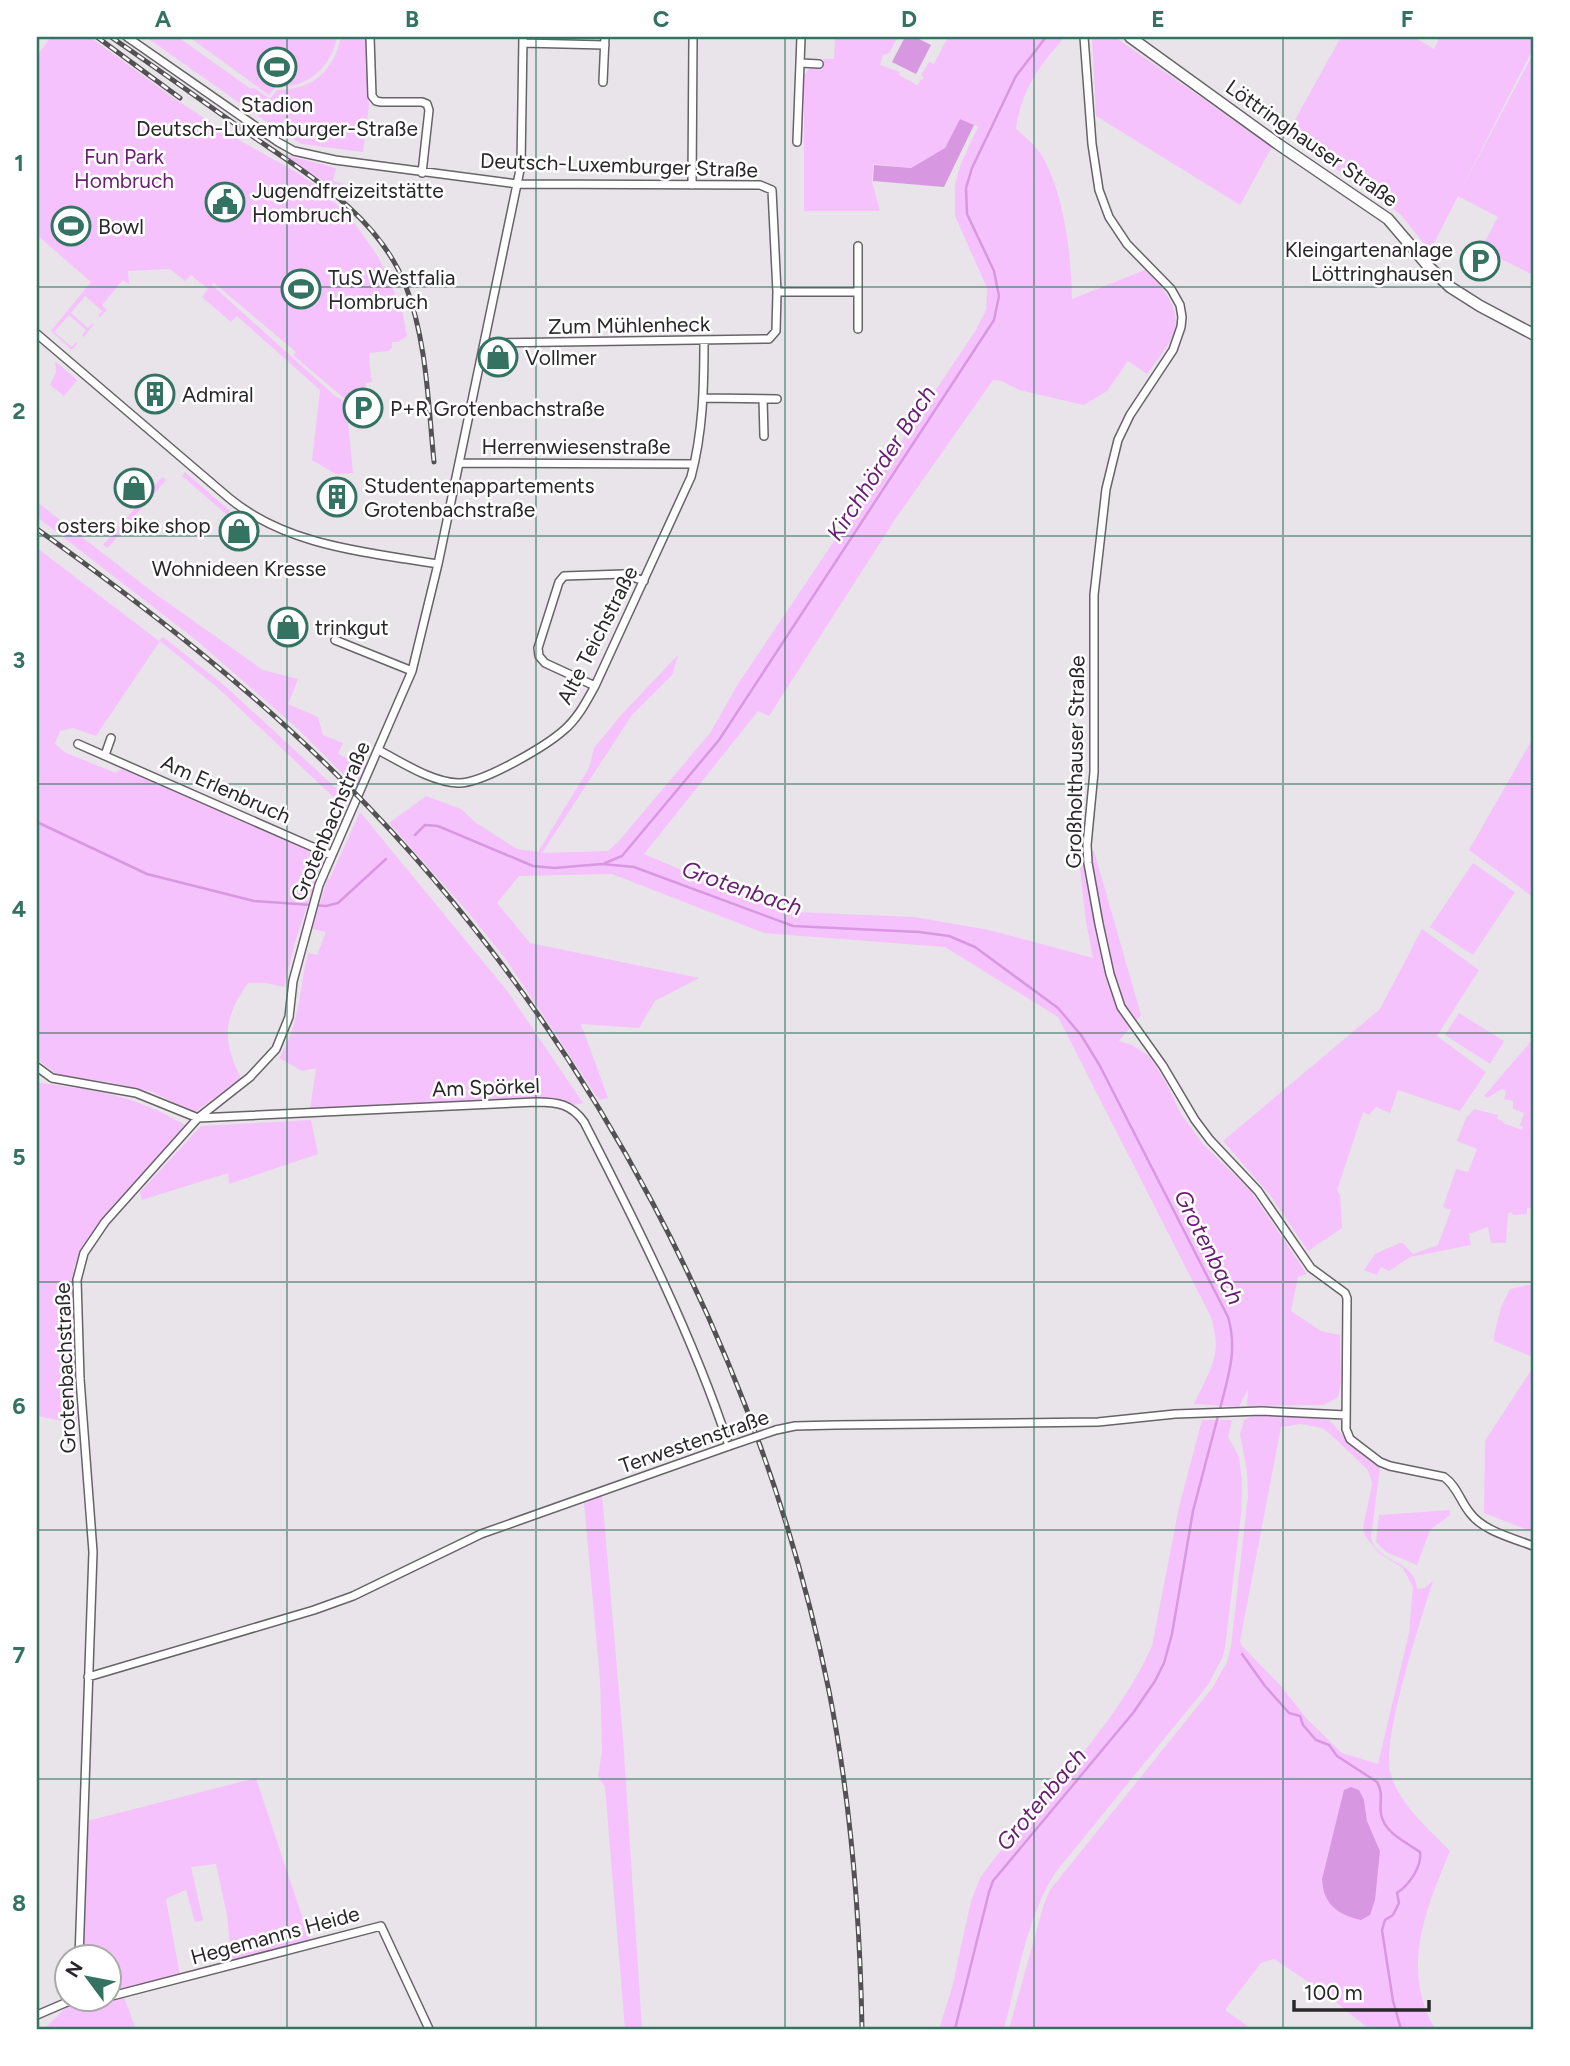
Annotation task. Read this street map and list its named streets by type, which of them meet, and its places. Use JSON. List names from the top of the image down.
{
  "streets": {
    "street": [
      "Löttringhauser Straße",
      "Deutsch-Luxemburger Straße",
      "Zum Mühlenheck",
      "Herrenwiesenstraße",
      "Alte Teichstraße",
      "Großholthauser Straße",
      "Am Erlenbruch",
      "Grotenbachstraße",
      "Am Spörkel",
      "Terwestenstraße",
      "Hegemanns Heide"
    ]
  },
  "crossings": [
    ["Deutsch-Luxemburger Straße", "Zum Mühlenheck"],
    ["Deutsch-Luxemburger Straße", "Grotenbachstraße"],
    ["Zum Mühlenheck", "Alte Teichstraße"],
    ["Zum Mühlenheck", "Grotenbachstraße"],
    ["Herrenwiesenstraße", "Alte Teichstraße"],
    ["Herrenwiesenstraße", "Grotenbachstraße"],
    ["Alte Teichstraße", "Grotenbachstraße"],
    ["Großholthauser Straße", "Terwestenstraße"],
    ["Am Erlenbruch", "Grotenbachstraße"],
    ["Grotenbachstraße", "Am Spörkel"],
    ["Grotenbachstraße", "Terwestenstraße"],
    ["Am Spörkel", "Terwestenstraße"]
  ],
  "water": ["Kirchhörder Bach", "Grotenbach"],
  "parks": ["Fun Park Hombruch"],
  "places": {
    "sports": ["Stadion Deutsch-Luxemburger-Straße", "Bowl", "TuS Westfalia Hombruch"],
    "public building": ["Jugendfreizeitstätte Hombruch"],
    "parking": ["Kleingartenanlage Löttringhausen", "P+R Grotenbachstraße"],
    "shop": [
      "Vollmer",
      "osters bike shop",
      "Wohnideen Kresse",
      "trinkgut"
    ],
    "building": ["Admiral", "Studentenappartements Grotenbachstraße"]
  },
  "scale_bar": "100 m",
  "north": "top left",
  "grid": {
    "columns": [
      "A",
      "B",
      "C",
      "D",
      "E",
      "F"
    ],
    "rows": [
      "1",
      "2",
      "3",
      "4",
      "5",
      "6",
      "7",
      "8"
    ]
  }
}
